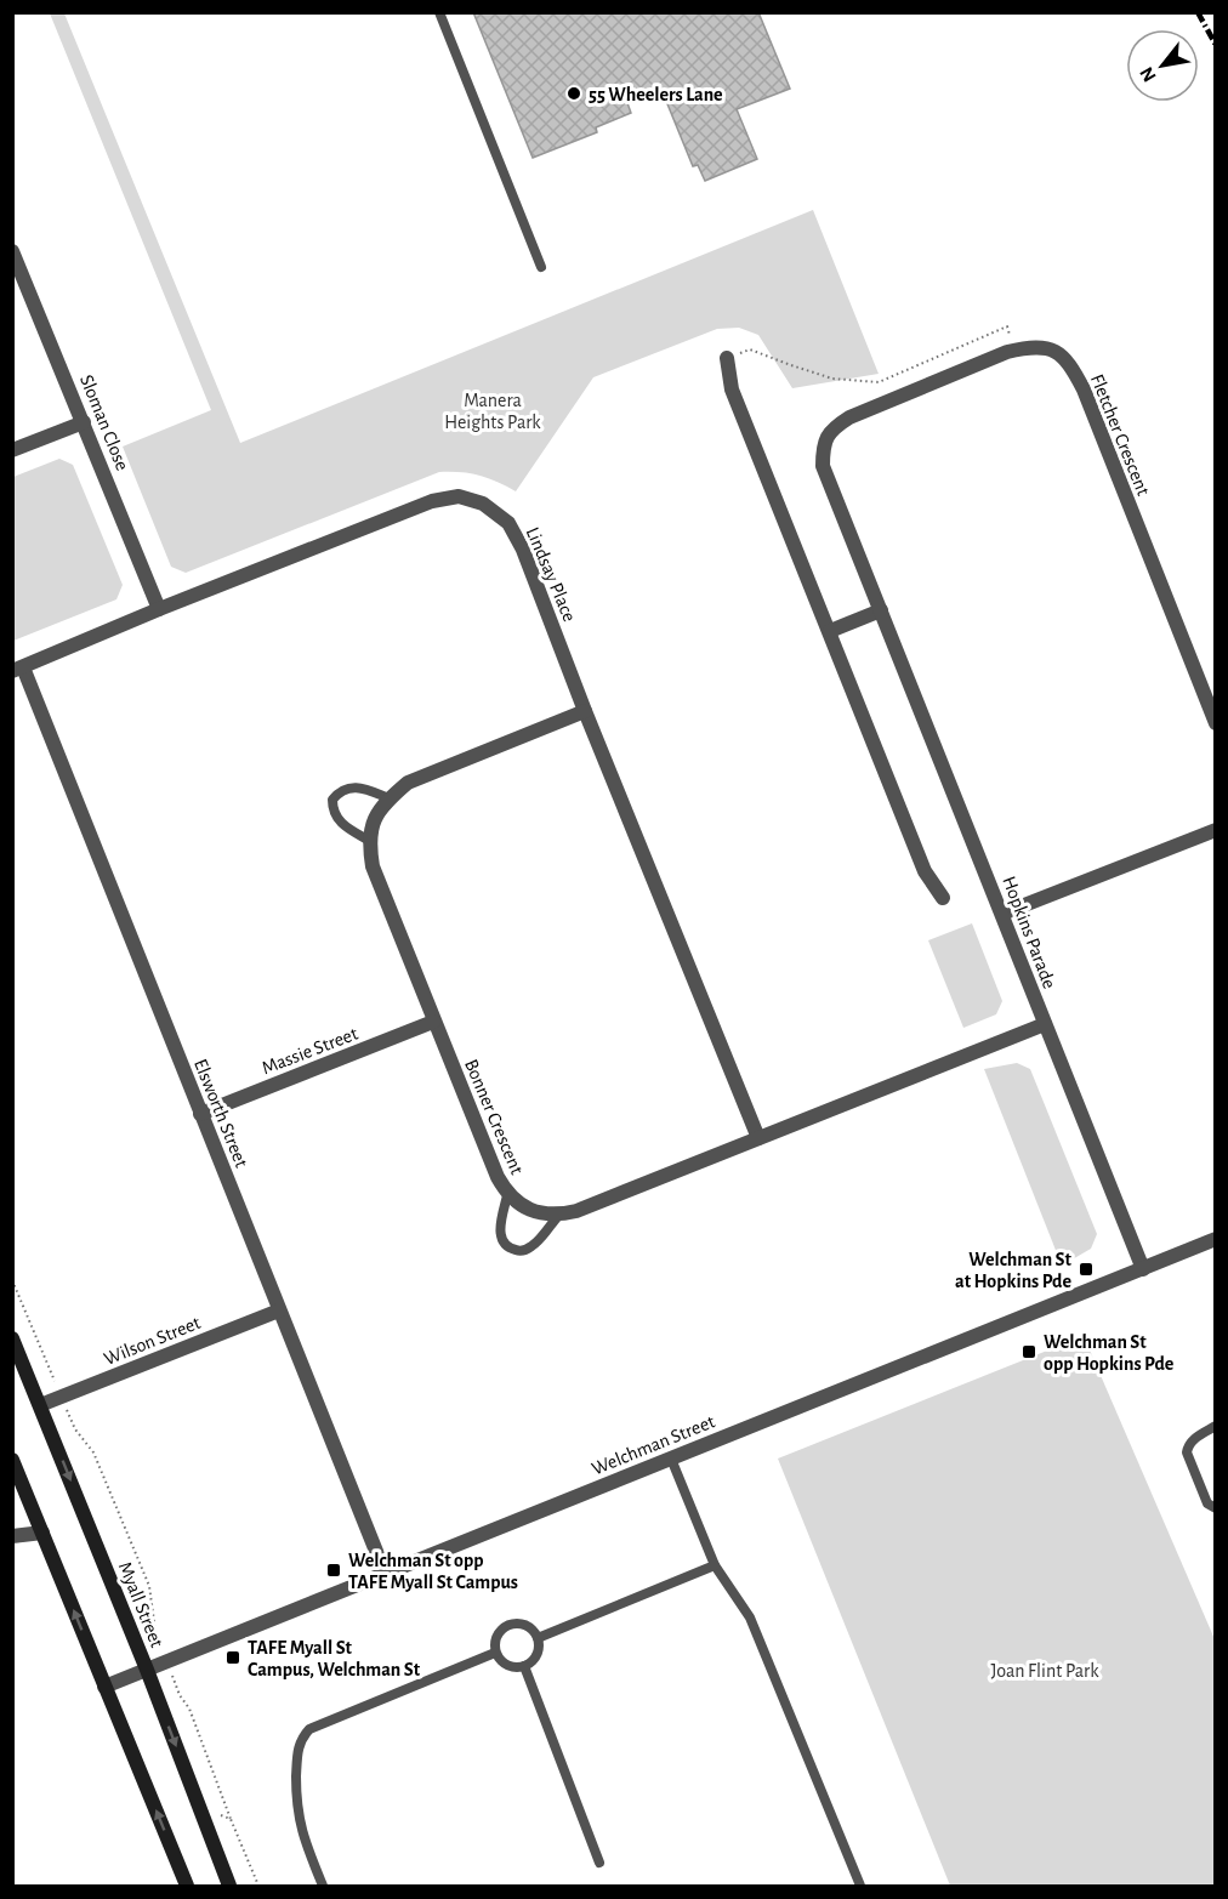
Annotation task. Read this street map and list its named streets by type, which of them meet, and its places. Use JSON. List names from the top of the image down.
{
  "streets": {
    "street": [
      "Sloman Close",
      "Fletcher Crescent",
      "Lindsay Place",
      "Hopkins Parade",
      "Massie Street",
      "Elsworth Street",
      "Bonner Crescent",
      "Wilson Street",
      "Welchman Street",
      "Myall Street"
    ]
  },
  "crossings": [
    ["Sloman Close", "Lindsay Place"],
    ["Fletcher Crescent", "Hopkins Parade"],
    ["Lindsay Place", "Elsworth Street"],
    ["Hopkins Parade", "Welchman Street"],
    ["Massie Street", "Elsworth Street"],
    ["Massie Street", "Bonner Crescent"],
    ["Elsworth Street", "Wilson Street"],
    ["Elsworth Street", "Welchman Street"],
    ["Wilson Street", "Myall Street"],
    ["Welchman Street", "Myall Street"]
  ],
  "parks": ["Manera Heights Park", "Joan Flint Park"],
  "places": {
    "other": ["55 Wheelers Lane"],
    "transit": [
      "Welchman St at Hopkins Pde",
      "Welchman St opp Hopkins Pde",
      "Welchman St opp TAFE Myall St Campus",
      "TAFE Myall St Campus, Welchman St"
    ]
  },
  "north": "bottom left"
}
